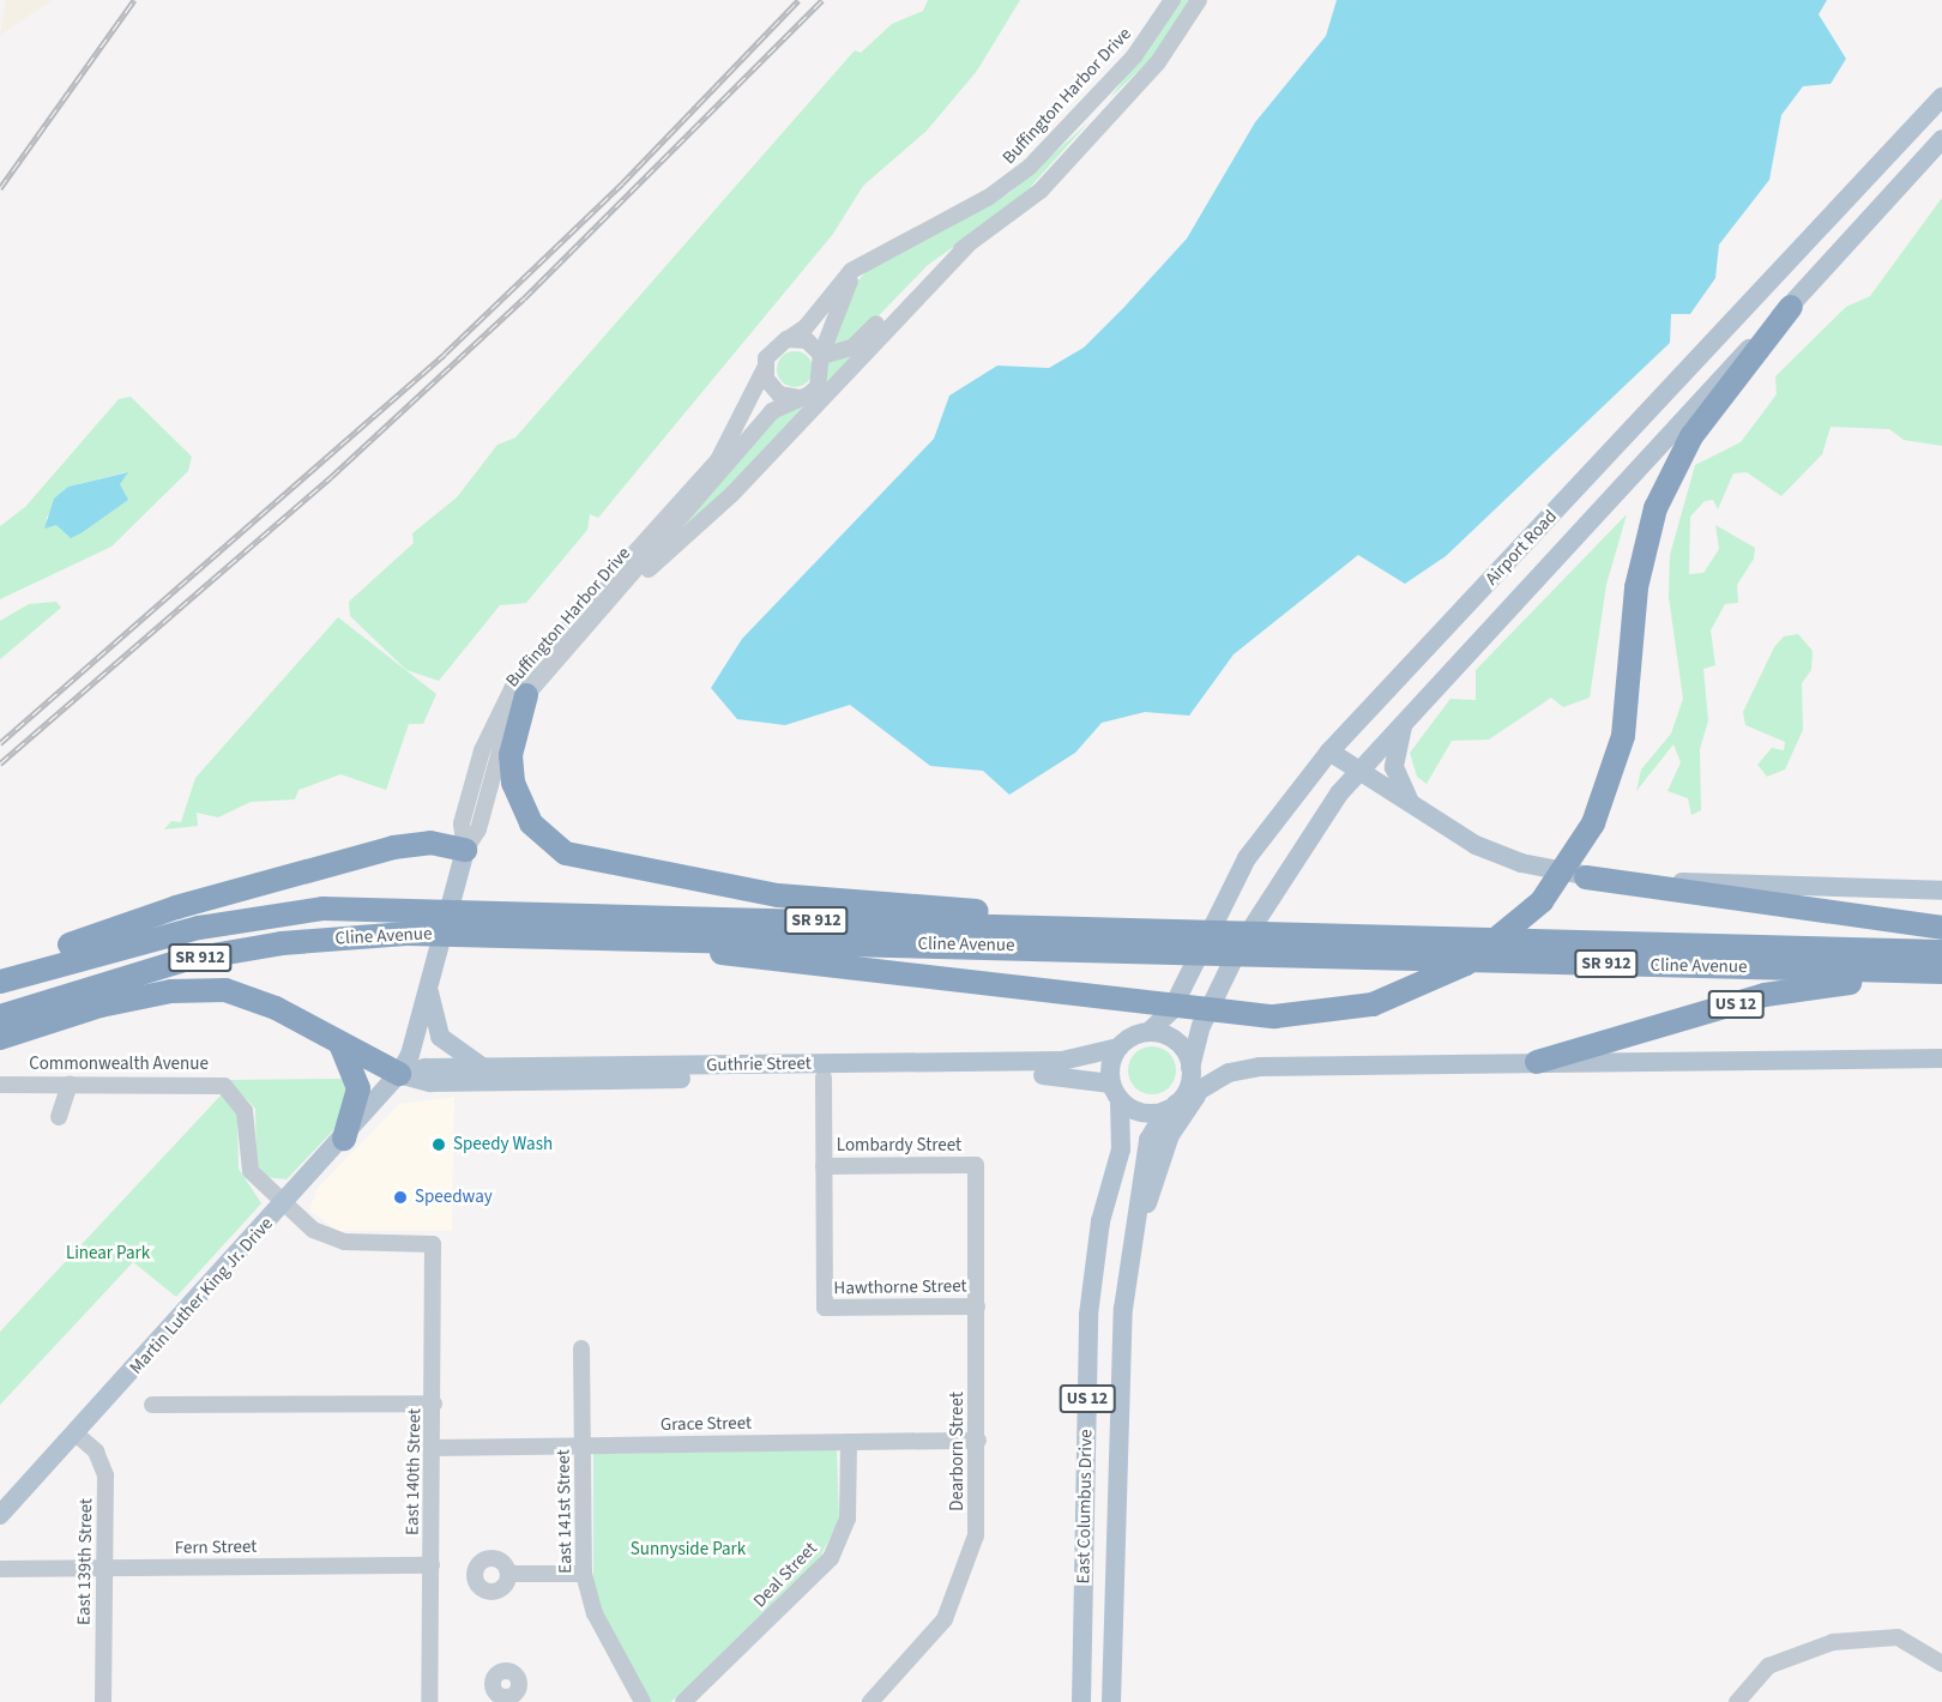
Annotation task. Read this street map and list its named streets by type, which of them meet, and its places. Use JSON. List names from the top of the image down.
{
  "streets": {
    "highway": ["SR 912", "Cline Avenue", "US 12"],
    "main road": [
      "Airport Road",
      "Guthrie Street",
      "Martin Luther King Jr. Drive",
      "East Columbus Drive"
    ],
    "street": [
      "Buffington Harbor Drive",
      "Commonwealth Avenue",
      "Lombardy Street",
      "Hawthorne Street",
      "Grace Street",
      "Dearborn Street",
      "East 140th Street",
      "East 141st Street",
      "Fern Street",
      "East 139th Street",
      "Deal Street"
    ]
  },
  "crossings": [
    ["Airport Road", "US 12"],
    ["Airport Road", "Guthrie Street"],
    ["Airport Road", "East Columbus Drive"],
    ["US 12", "Guthrie Street"],
    ["US 12", "East Columbus Drive"],
    ["Commonwealth Avenue", "Martin Luther King Jr. Drive"],
    ["Commonwealth Avenue", "East 140th Street"],
    ["Guthrie Street", "Martin Luther King Jr. Drive"],
    ["Guthrie Street", "East Columbus Drive"],
    ["Lombardy Street", "Hawthorne Street"],
    ["Lombardy Street", "Dearborn Street"],
    ["Hawthorne Street", "Dearborn Street"],
    ["Martin Luther King Jr. Drive", "East 140th Street"],
    ["Martin Luther King Jr. Drive", "East 139th Street"],
    ["Grace Street", "Dearborn Street"],
    ["Grace Street", "East 140th Street"],
    ["Grace Street", "East 141st Street"],
    ["Grace Street", "Deal Street"],
    ["East 140th Street", "Fern Street"],
    ["Fern Street", "East 139th Street"]
  ],
  "parks": ["Linear Park", "Sunnyside Park"],
  "places": ["Speedy Wash", "Speedway"]
}
